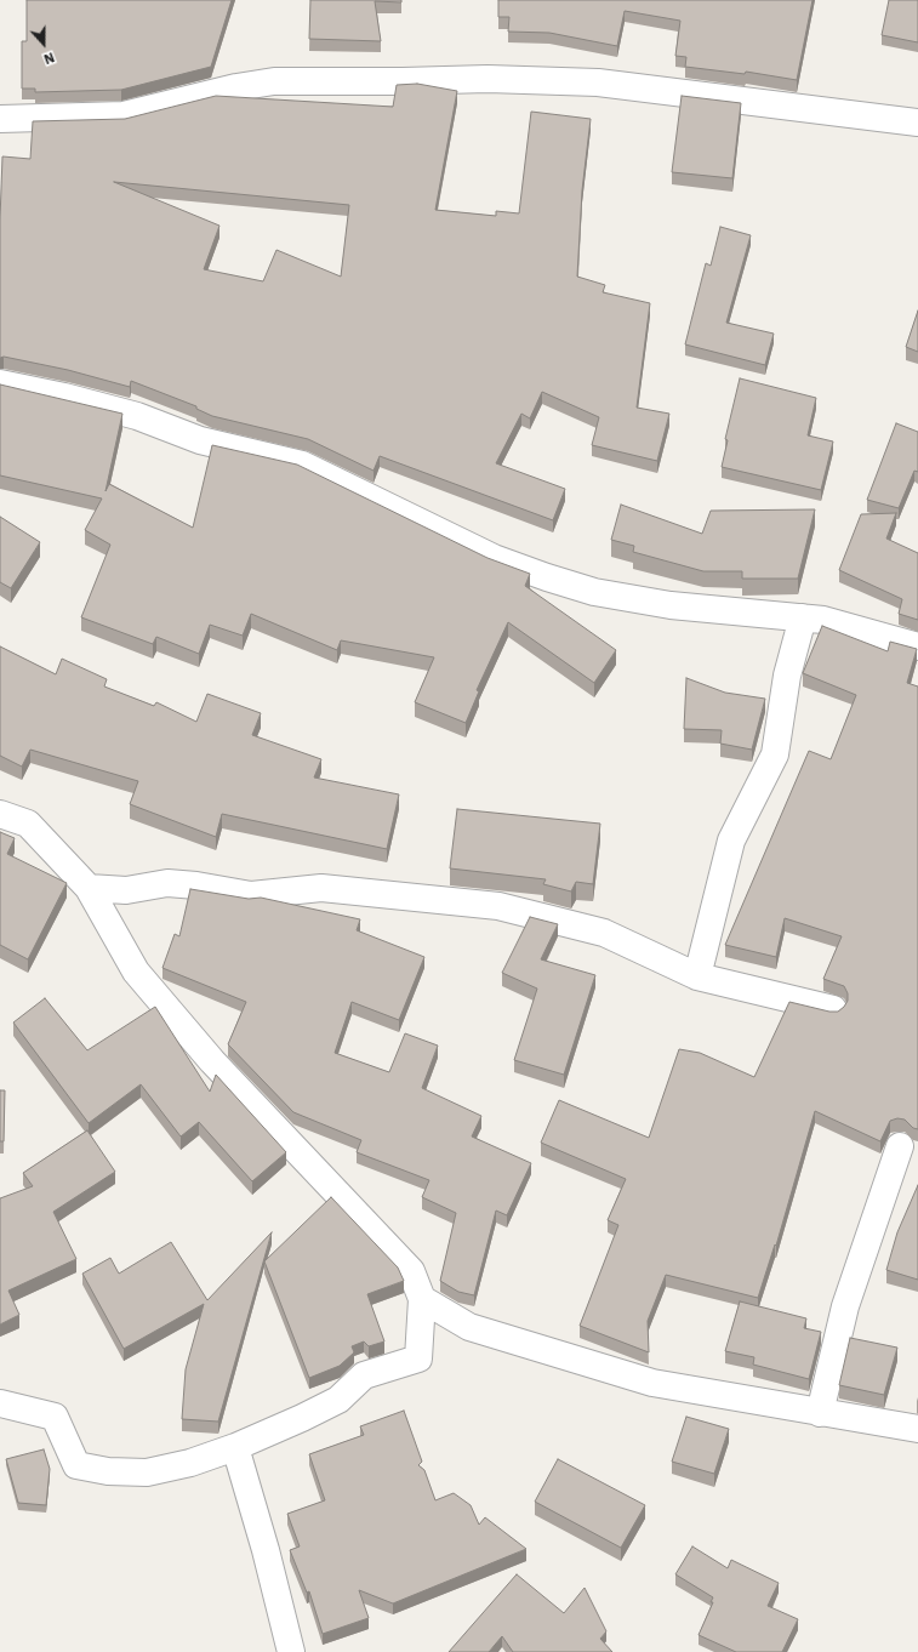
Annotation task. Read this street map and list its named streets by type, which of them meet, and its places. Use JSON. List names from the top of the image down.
{
  "north": "bottom"
}
